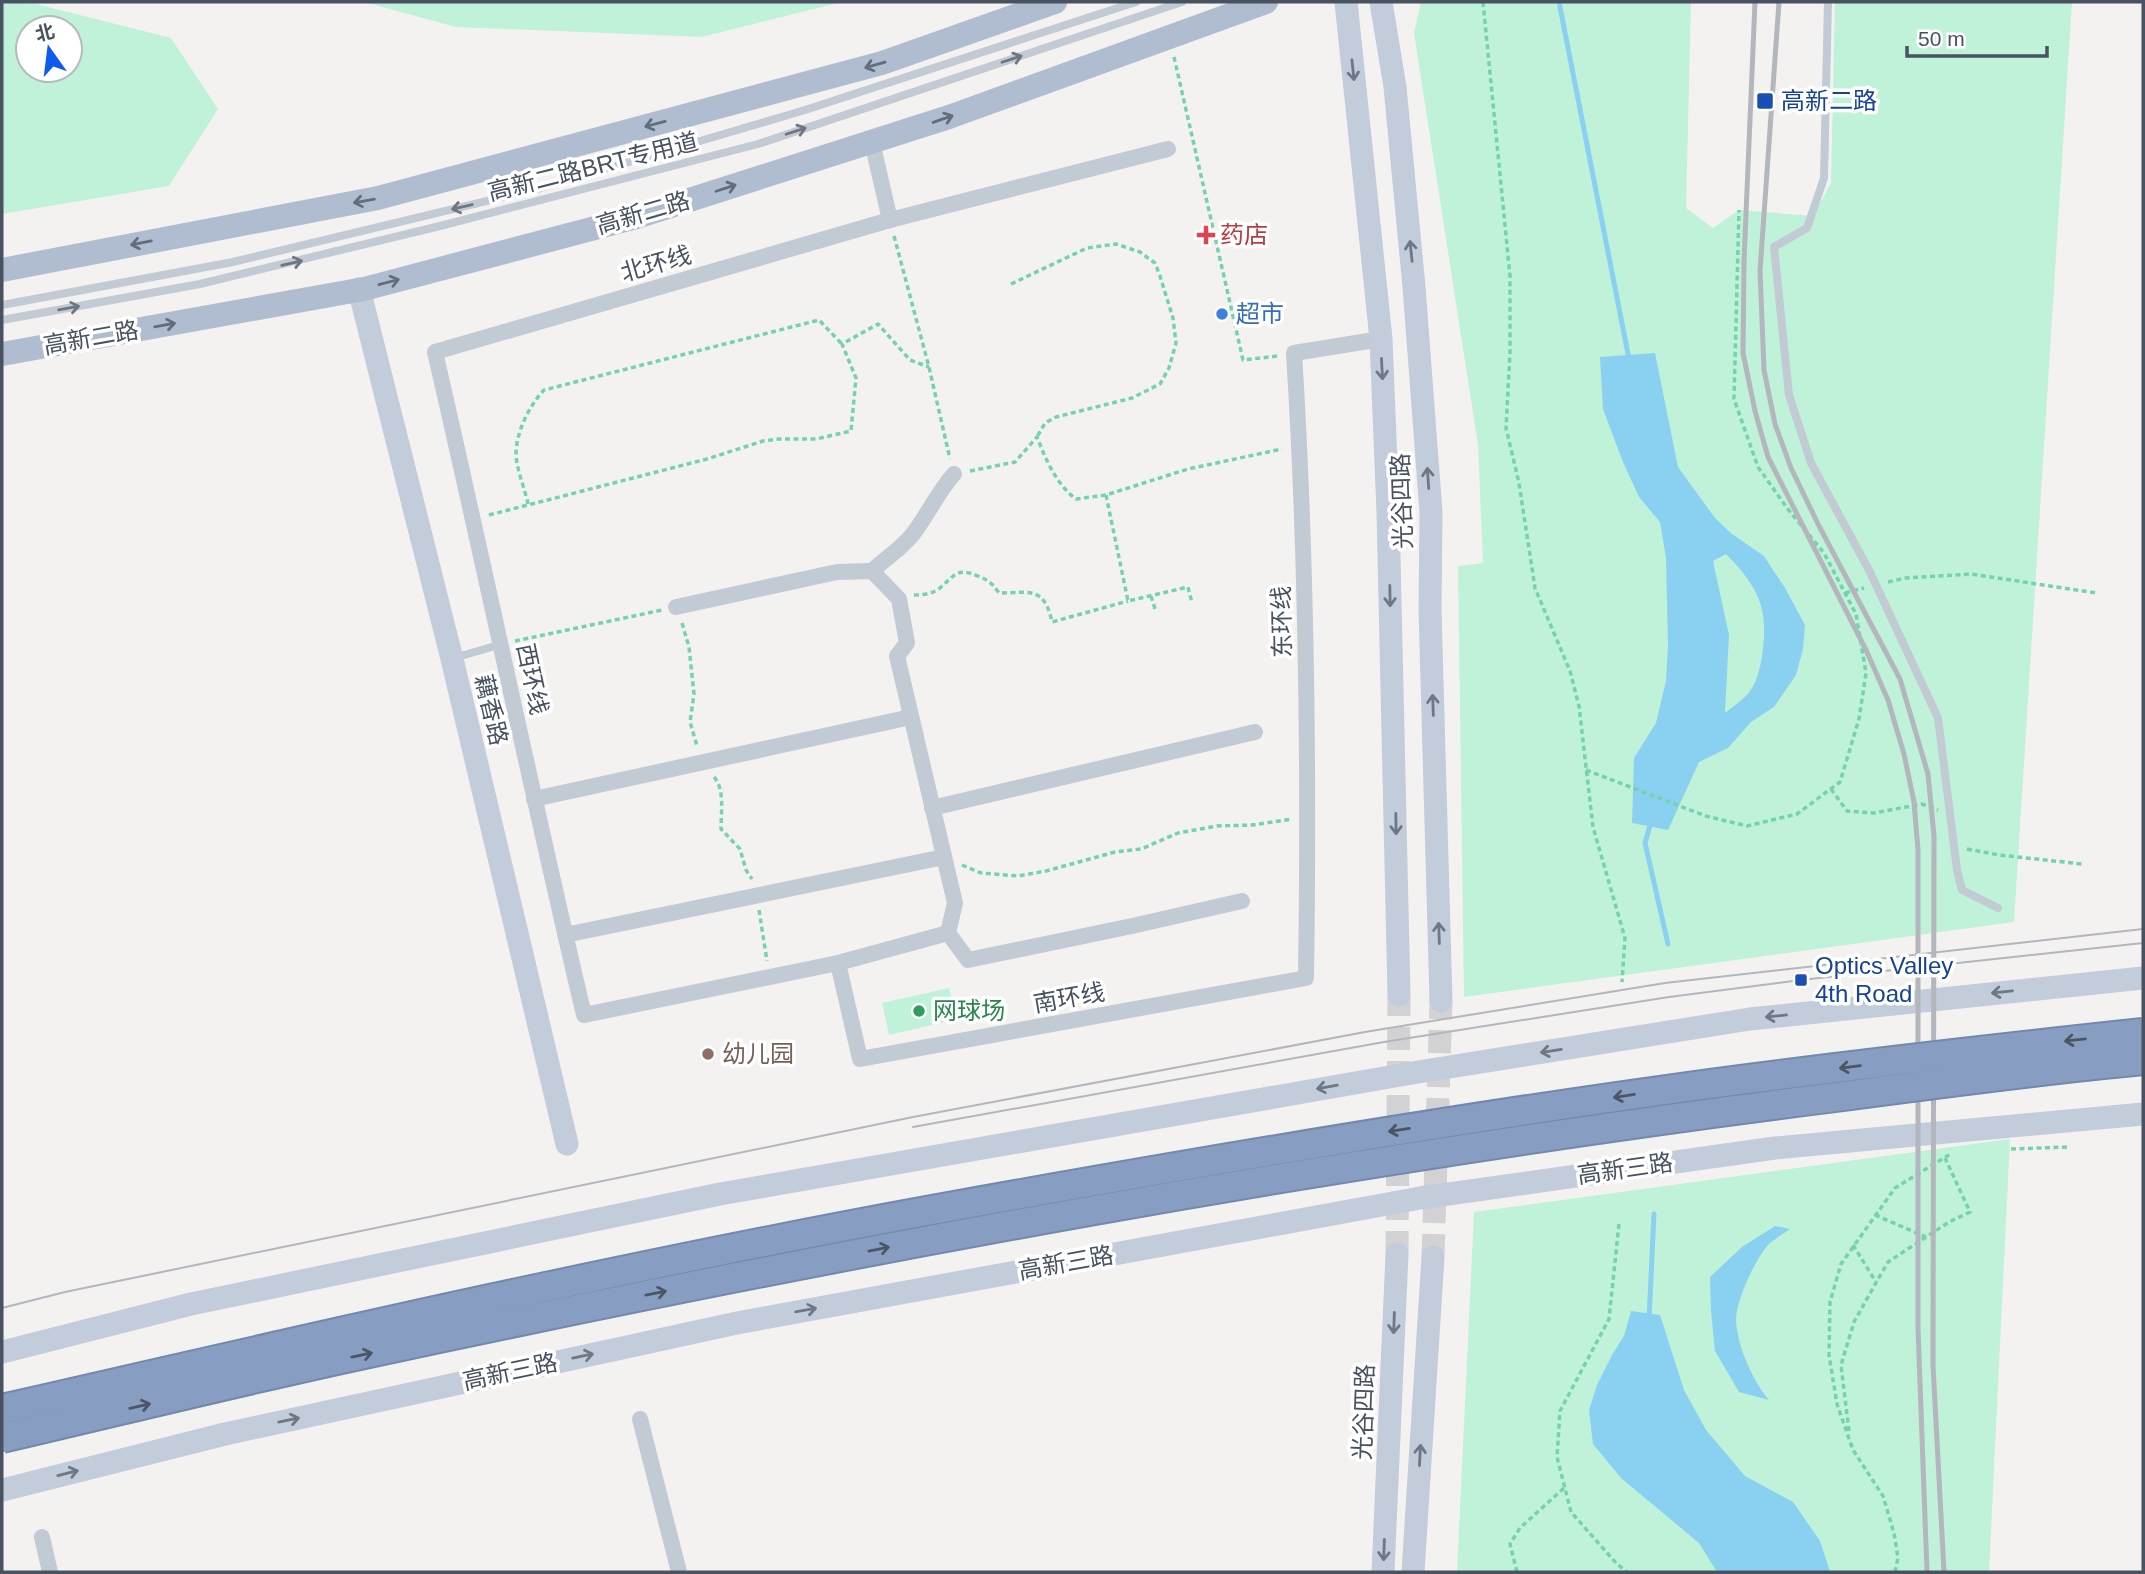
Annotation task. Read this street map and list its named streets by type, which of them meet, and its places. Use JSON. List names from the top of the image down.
{
  "streets": {
    "highway": ["高新三路"],
    "main road": ["高新二路", "光谷四路", "藕香路"],
    "street": [
      "北环线",
      "东环线",
      "西环线",
      "南环线"
    ],
    "lane": ["高新二路BRT专用道"]
  },
  "crossings": [
    ["高新二路", "藕香路"],
    ["北环线", "西环线"],
    ["东环线", "南环线"]
  ],
  "places": {
    "transit": ["高新二路", "Optics Valley 4th Road"],
    "health": ["药店"],
    "other": ["超市", "网球场", "幼儿园"]
  },
  "scale_bar": "50 m",
  "north": "top"
}
